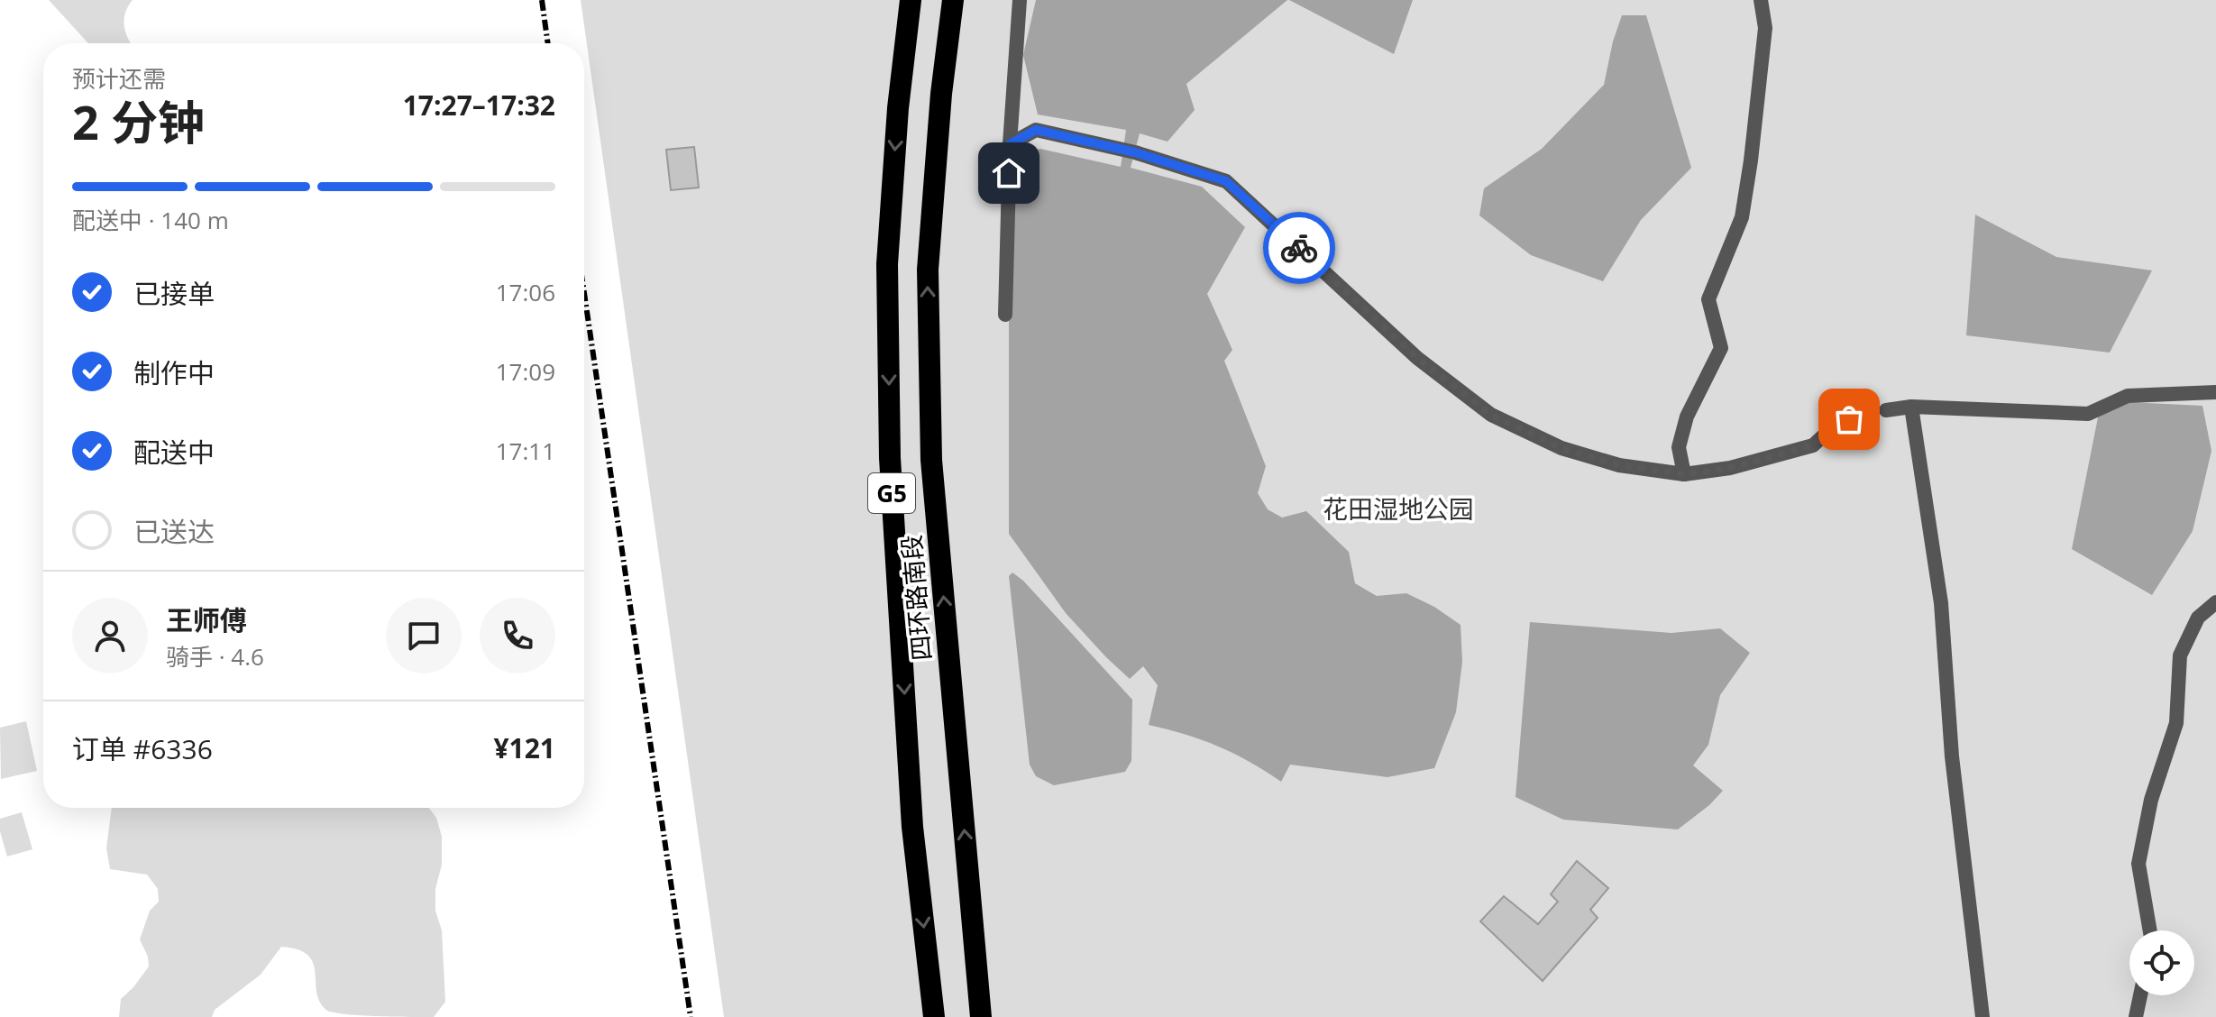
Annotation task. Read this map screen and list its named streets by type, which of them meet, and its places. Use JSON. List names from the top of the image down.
{
  "streets": {
    "highway": ["G5", "四环路南段"]
  },
  "parks": ["花田湿地公园"],
  "page": {
    "heading": ["2 分钟", "预计还需", "17:27–17:32"],
    "panel": [
      "王师傅",
      "骑手 · 4.6",
      "订单 #6336",
      "¥121"
    ],
    "bar": "配送中 · 140 m",
    "list": [
      ["已接单", "17:06"],
      ["制作中", "17:09"],
      ["配送中", "17:11"],
      "已送达"
    ]
  }
}
